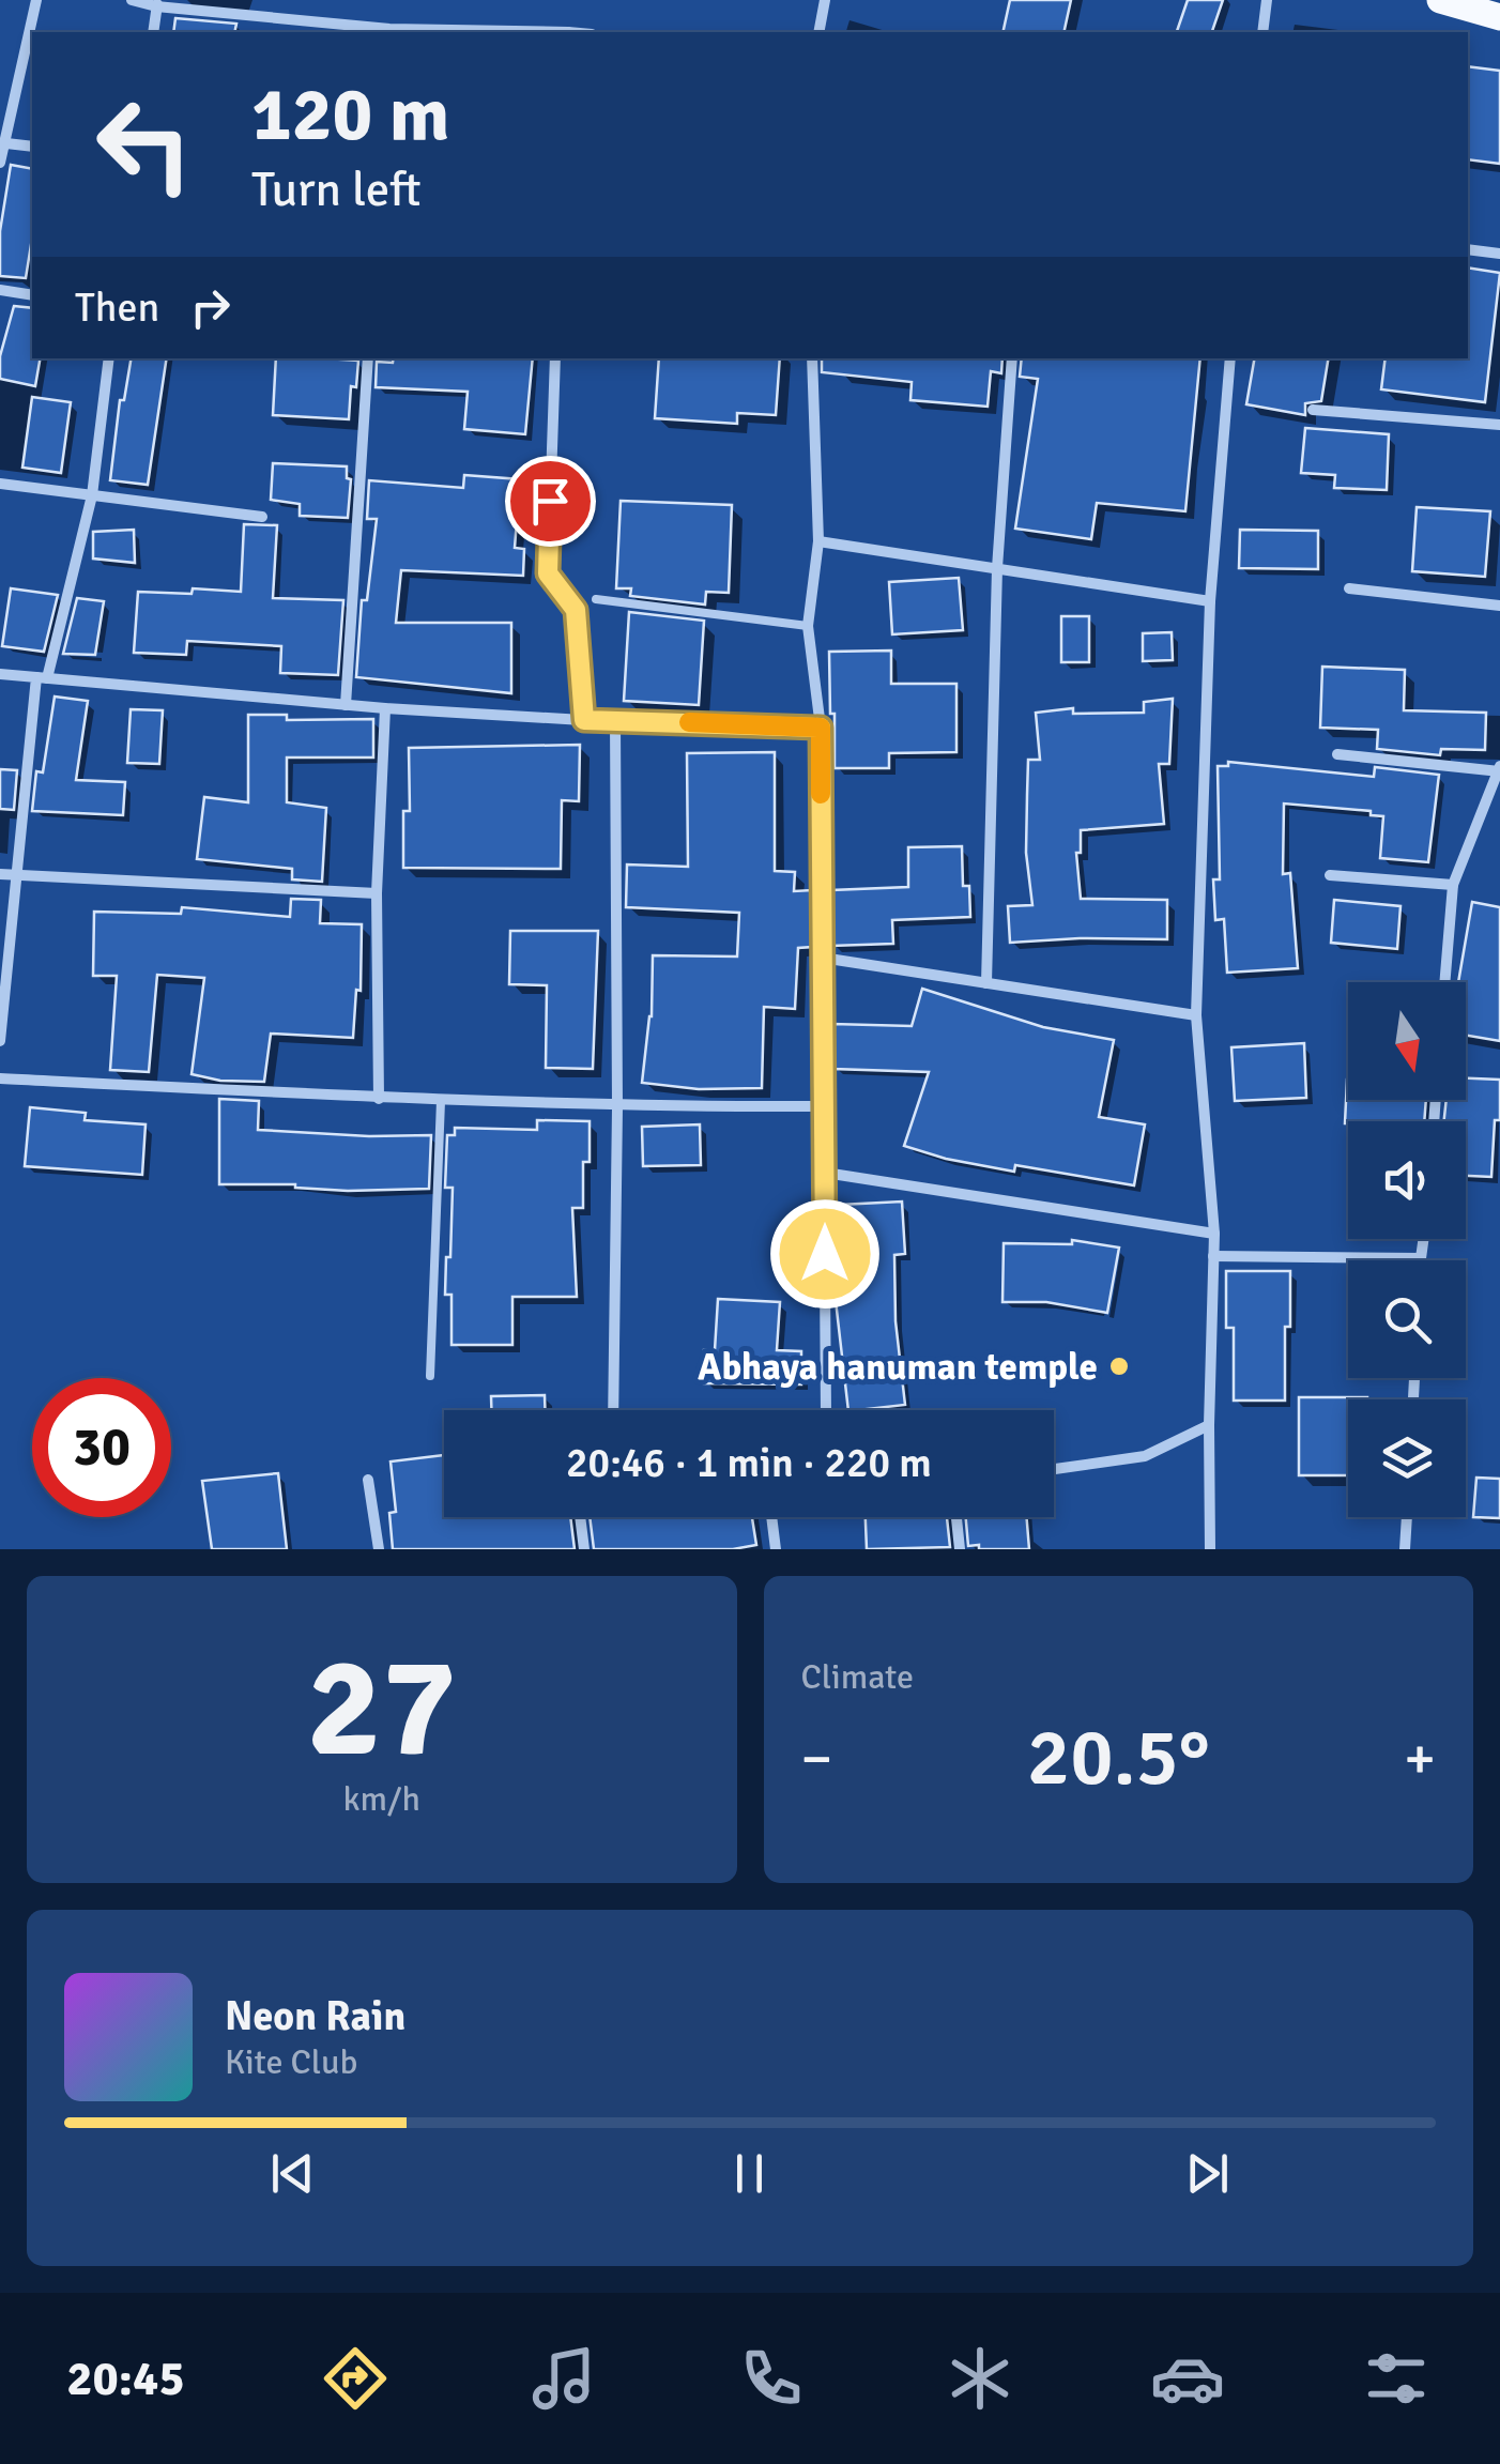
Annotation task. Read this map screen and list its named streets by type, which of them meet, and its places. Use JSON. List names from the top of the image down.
{
  "places": ["Abhaya hanuman temple"],
  "north": "bottom",
  "page": {
    "turn": ["120 m", "Turn left"],
    "then": "Then",
    "limit": "30",
    "trip": "20:46 · 1 min · 220 m",
    "tile": [
      ["27", "km/h"],
      "Climate"
    ],
    "heat": ["−", "20.5°", "+"],
    "song": ["Neon Rain", "Kite Club"],
    "tabs": "20:45"
  }
}
